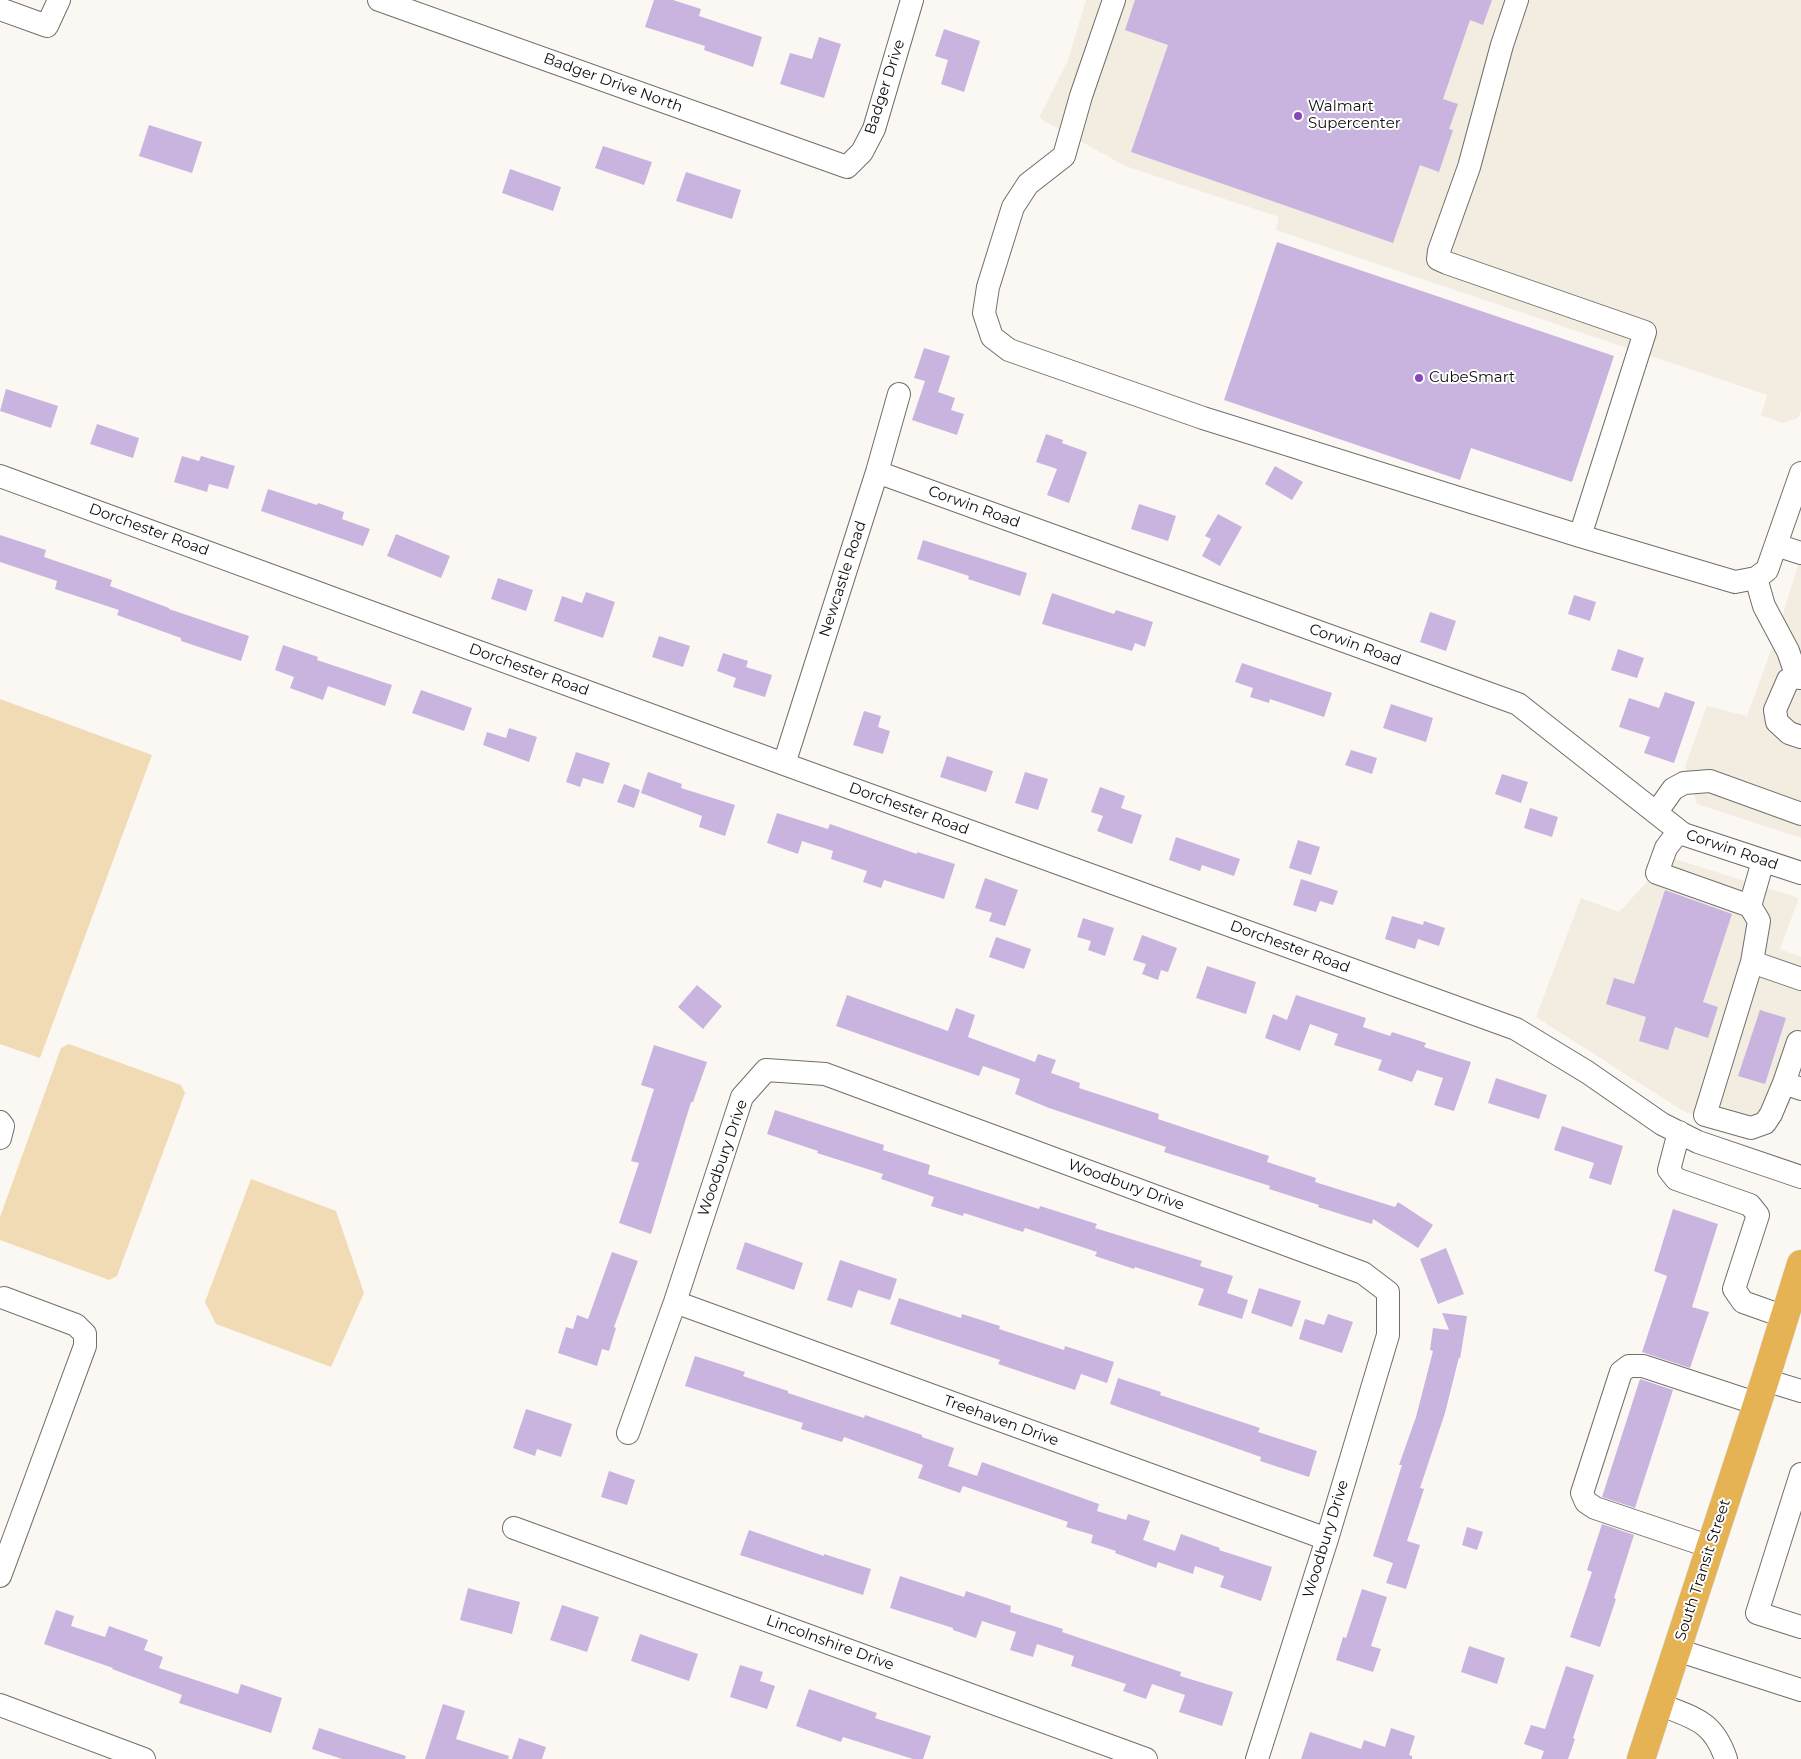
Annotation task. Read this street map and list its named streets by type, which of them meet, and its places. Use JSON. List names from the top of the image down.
{
  "streets": {
    "highway": ["South Transit Street"],
    "street": [
      "Badger Drive North",
      "Badger Drive",
      "Corwin Road",
      "Dorchester Road",
      "Newcastle Road",
      "Woodbury Drive",
      "Treehaven Drive",
      "Lincolnshire Drive"
    ]
  },
  "crossings": [
    ["Badger Drive North", "Badger Drive"],
    ["Corwin Road", "Newcastle Road"],
    ["Dorchester Road", "Newcastle Road"],
    ["Woodbury Drive", "Treehaven Drive"]
  ],
  "places": ["Walmart Supercenter", "CubeSmart"]
}
